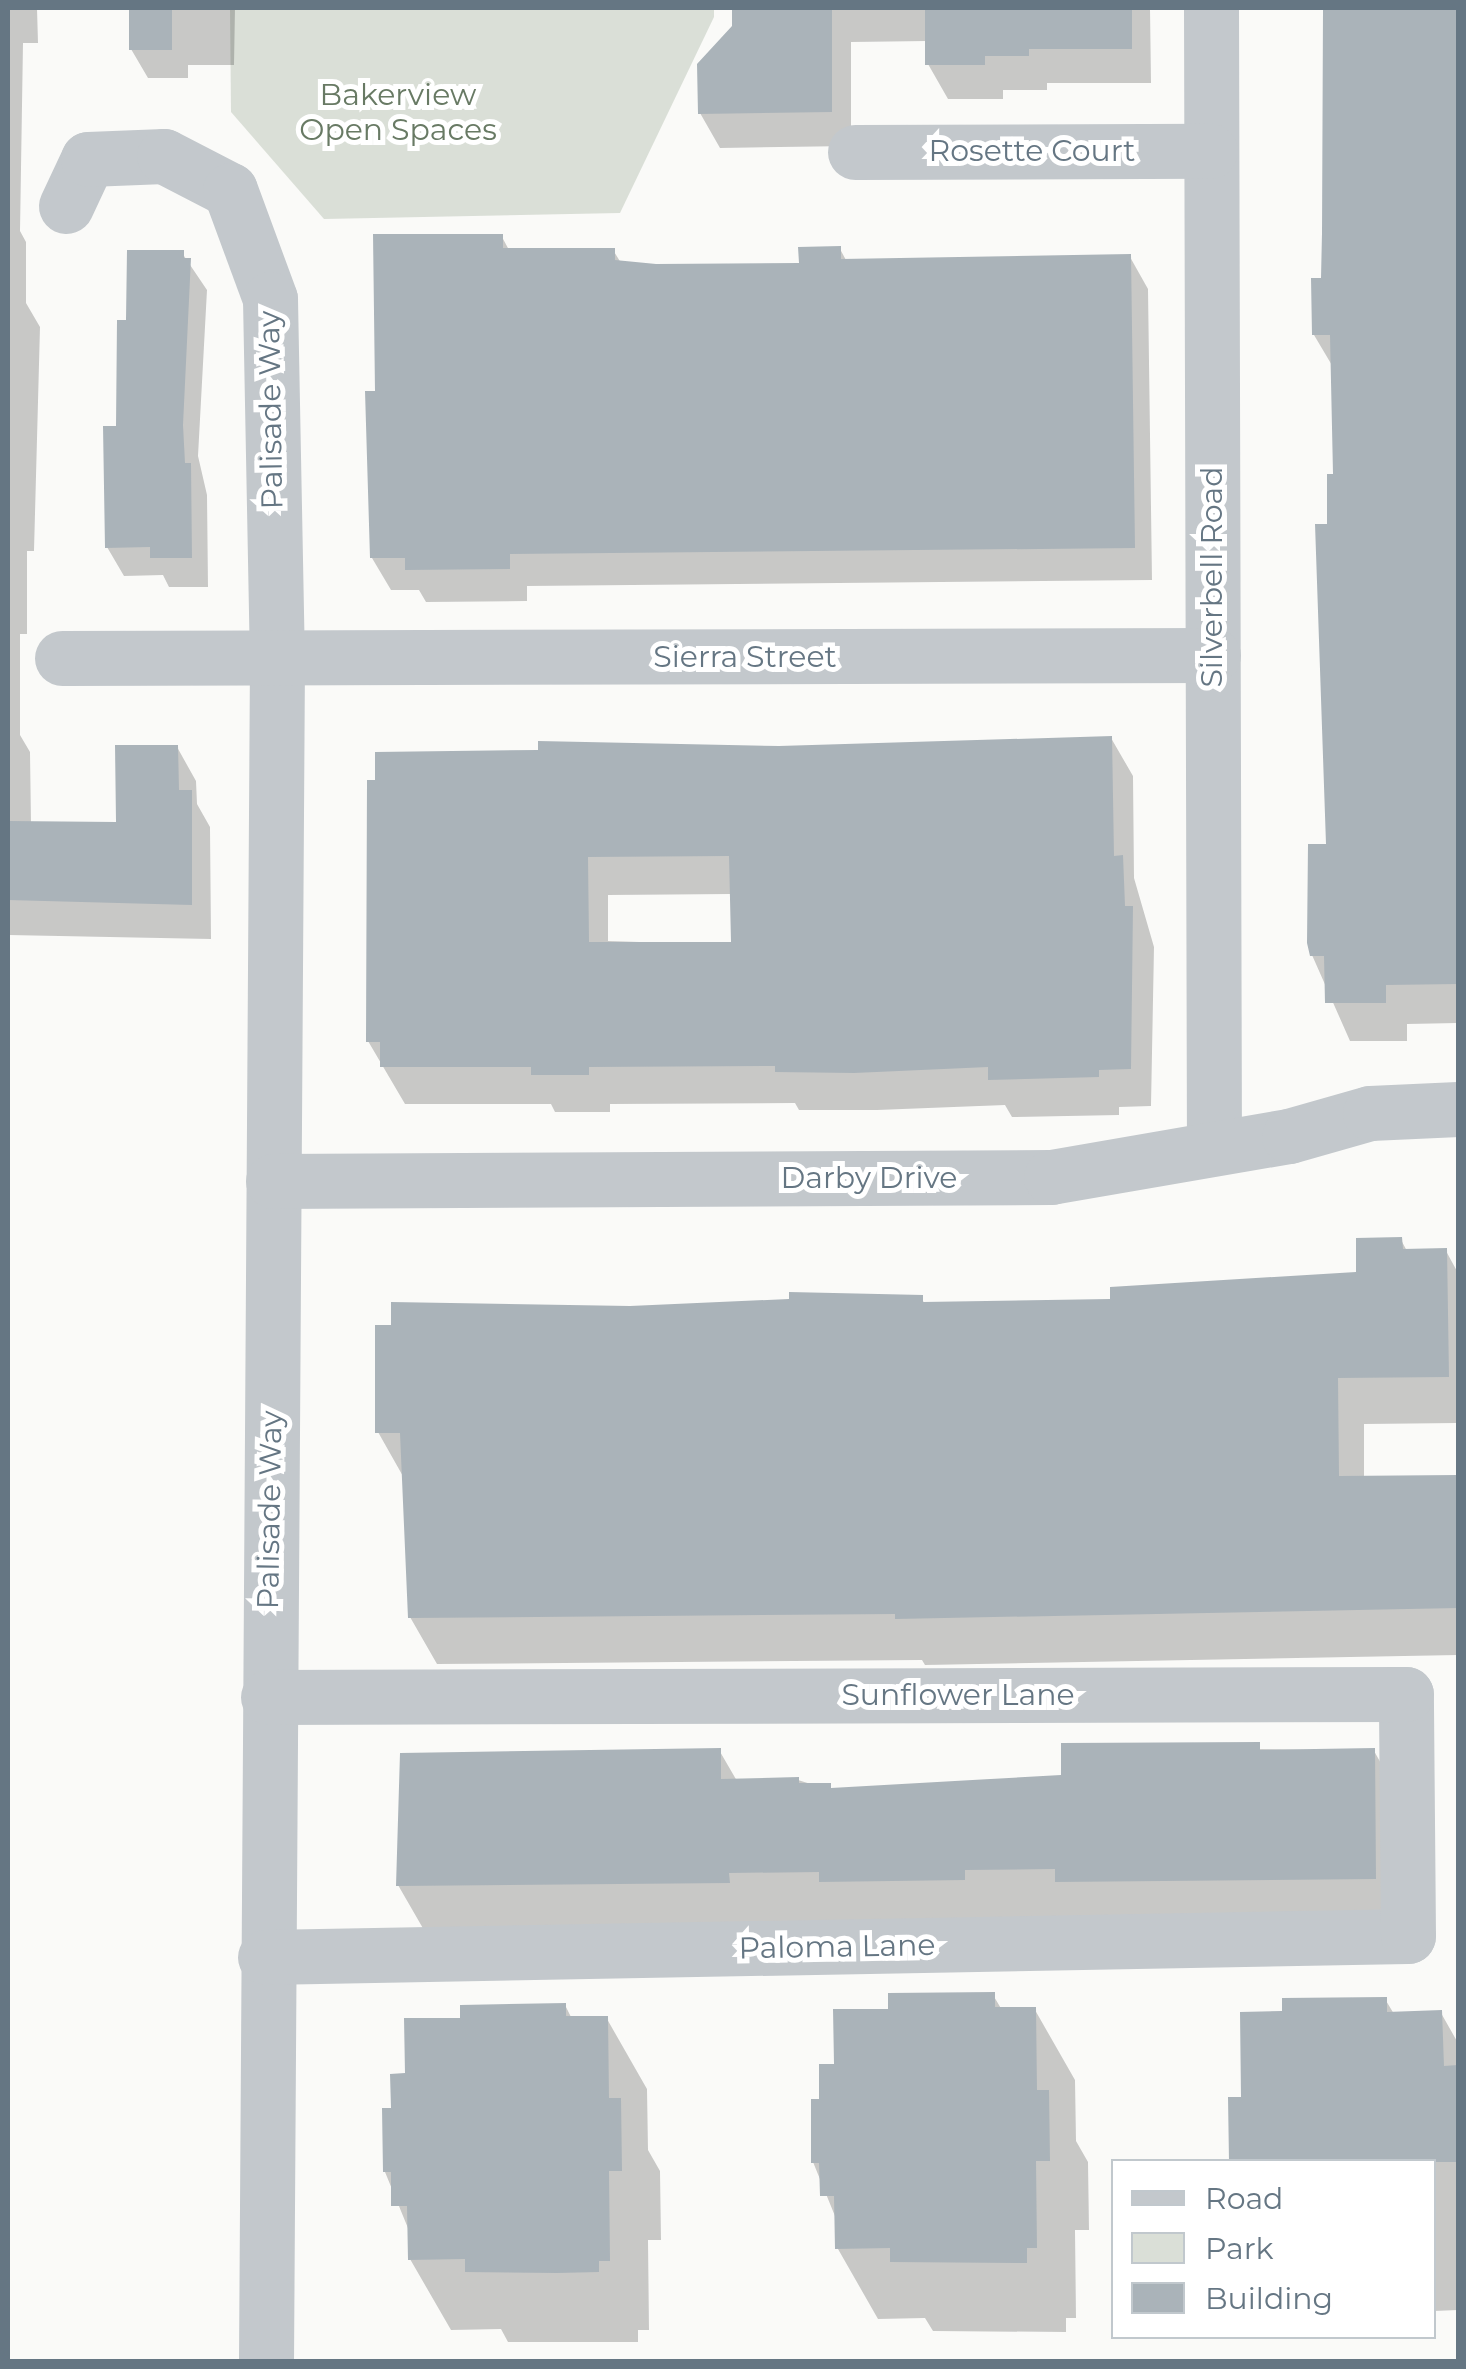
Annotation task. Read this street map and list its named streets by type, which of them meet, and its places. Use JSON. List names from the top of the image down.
{
  "streets": {
    "street": [
      "Rosette Court",
      "Palisade Way",
      "Silverbell Road",
      "Sierra Street",
      "Darby Drive",
      "Sunflower Lane",
      "Paloma Lane"
    ]
  },
  "crossings": [
    ["Rosette Court", "Silverbell Road"],
    ["Palisade Way", "Sierra Street"],
    ["Palisade Way", "Darby Drive"],
    ["Palisade Way", "Sunflower Lane"],
    ["Palisade Way", "Paloma Lane"],
    ["Silverbell Road", "Sierra Street"],
    ["Silverbell Road", "Darby Drive"],
    ["Sunflower Lane", "Paloma Lane"]
  ],
  "parks": ["Bakerview Open Spaces"],
  "legend": ["Road", "Park", "Building"]
}
